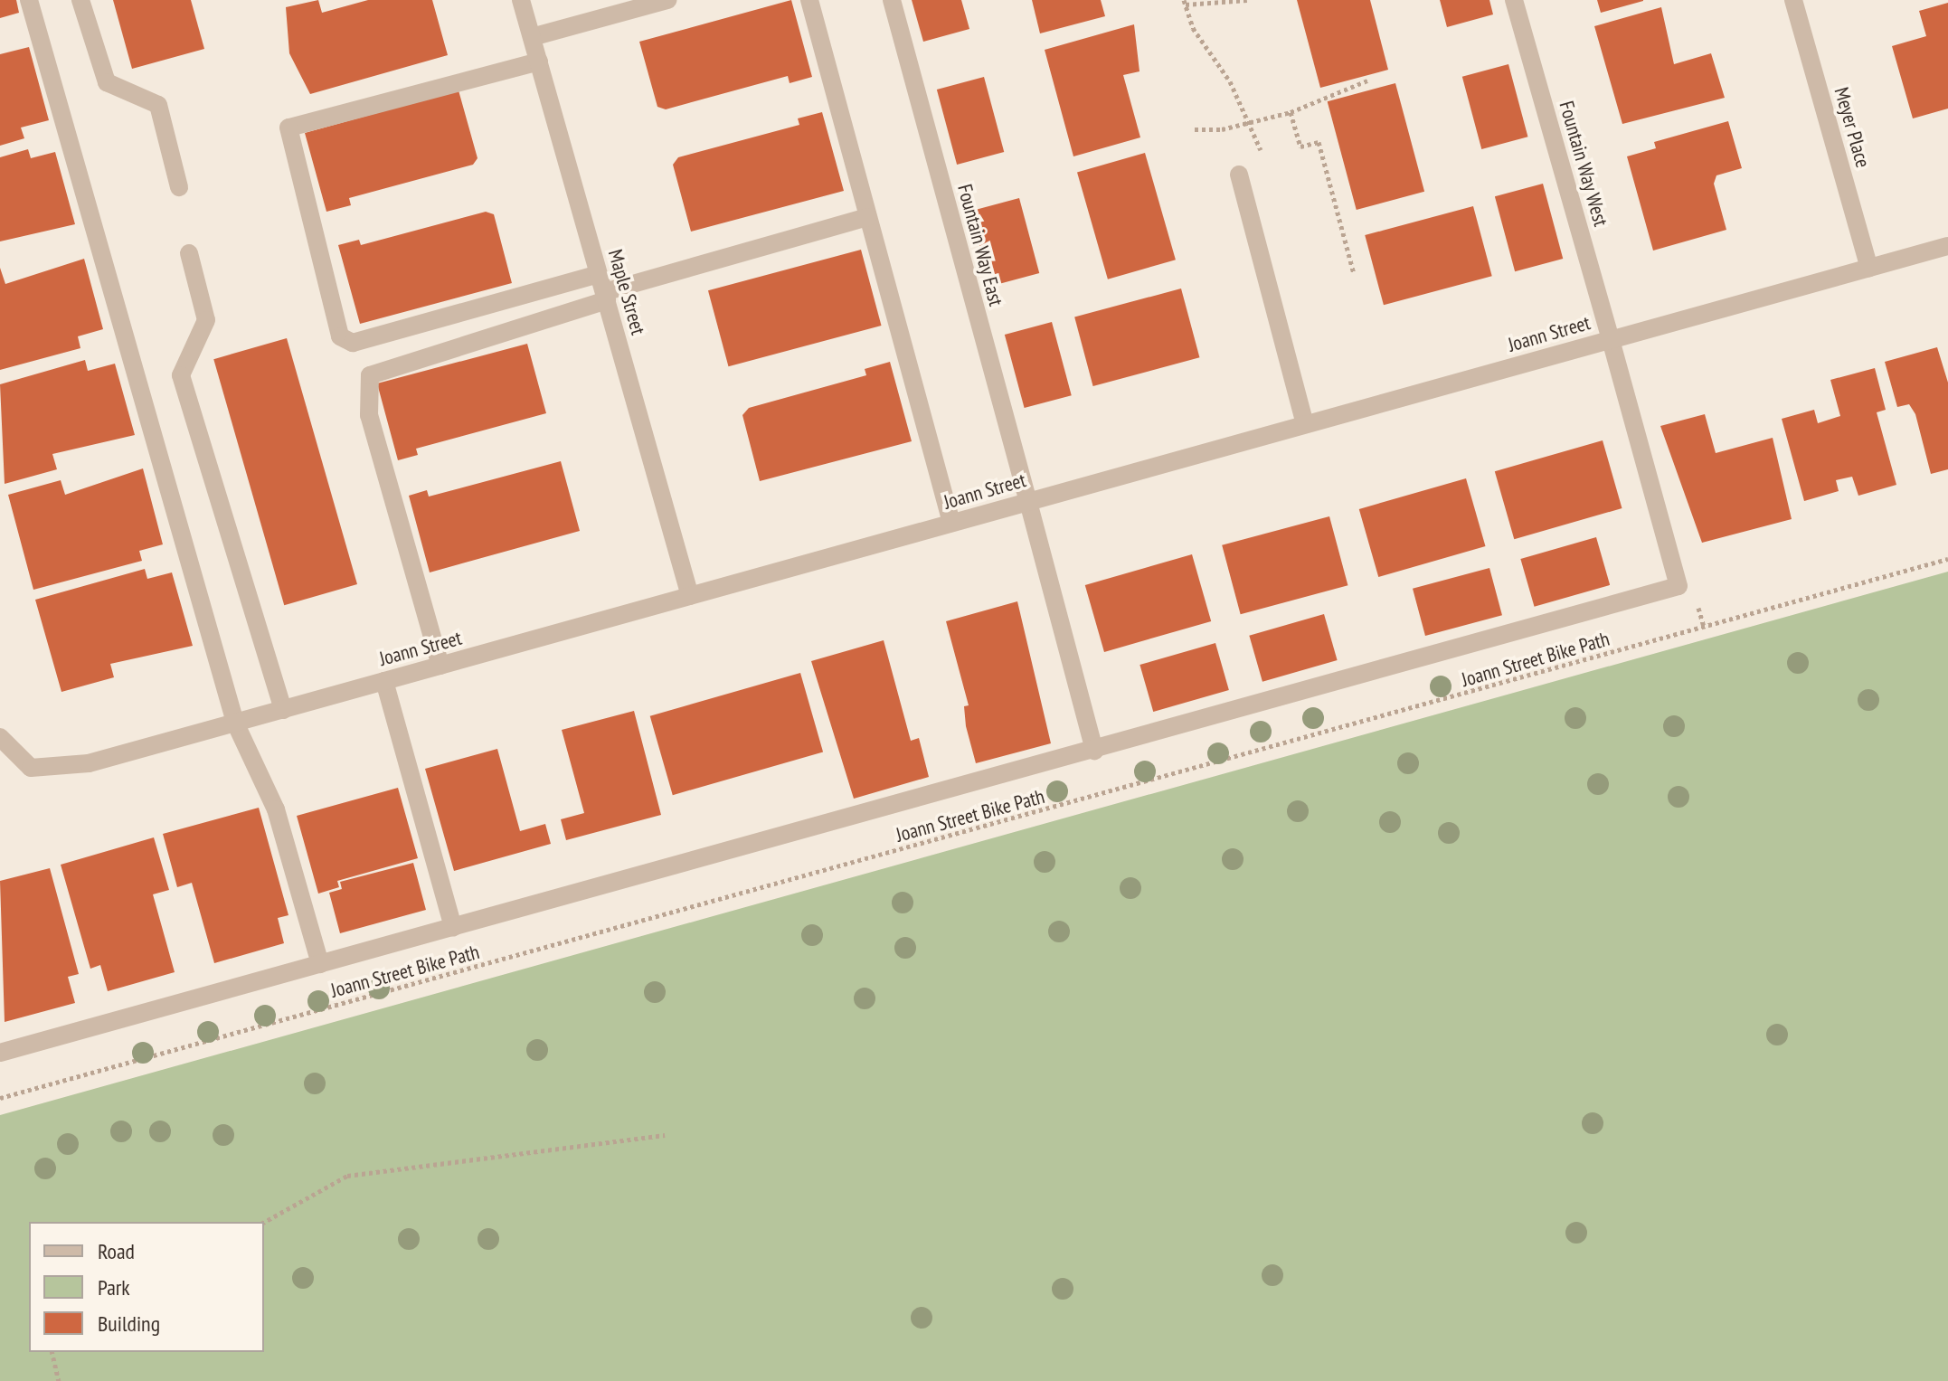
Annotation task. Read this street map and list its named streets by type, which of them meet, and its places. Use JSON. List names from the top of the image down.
{
  "streets": {
    "street": [
      "Meyer Place",
      "Fountain Way West",
      "Fountain Way East",
      "Maple Street",
      "Joann Street"
    ],
    "path": ["Joann Street Bike Path"]
  },
  "crossings": [
    ["Meyer Place", "Joann Street"],
    ["Fountain Way West", "Fountain Way East"],
    ["Fountain Way West", "Joann Street"],
    ["Fountain Way East", "Joann Street"],
    ["Maple Street", "Joann Street"]
  ],
  "legend": ["Road", "Park", "Building"]
}
